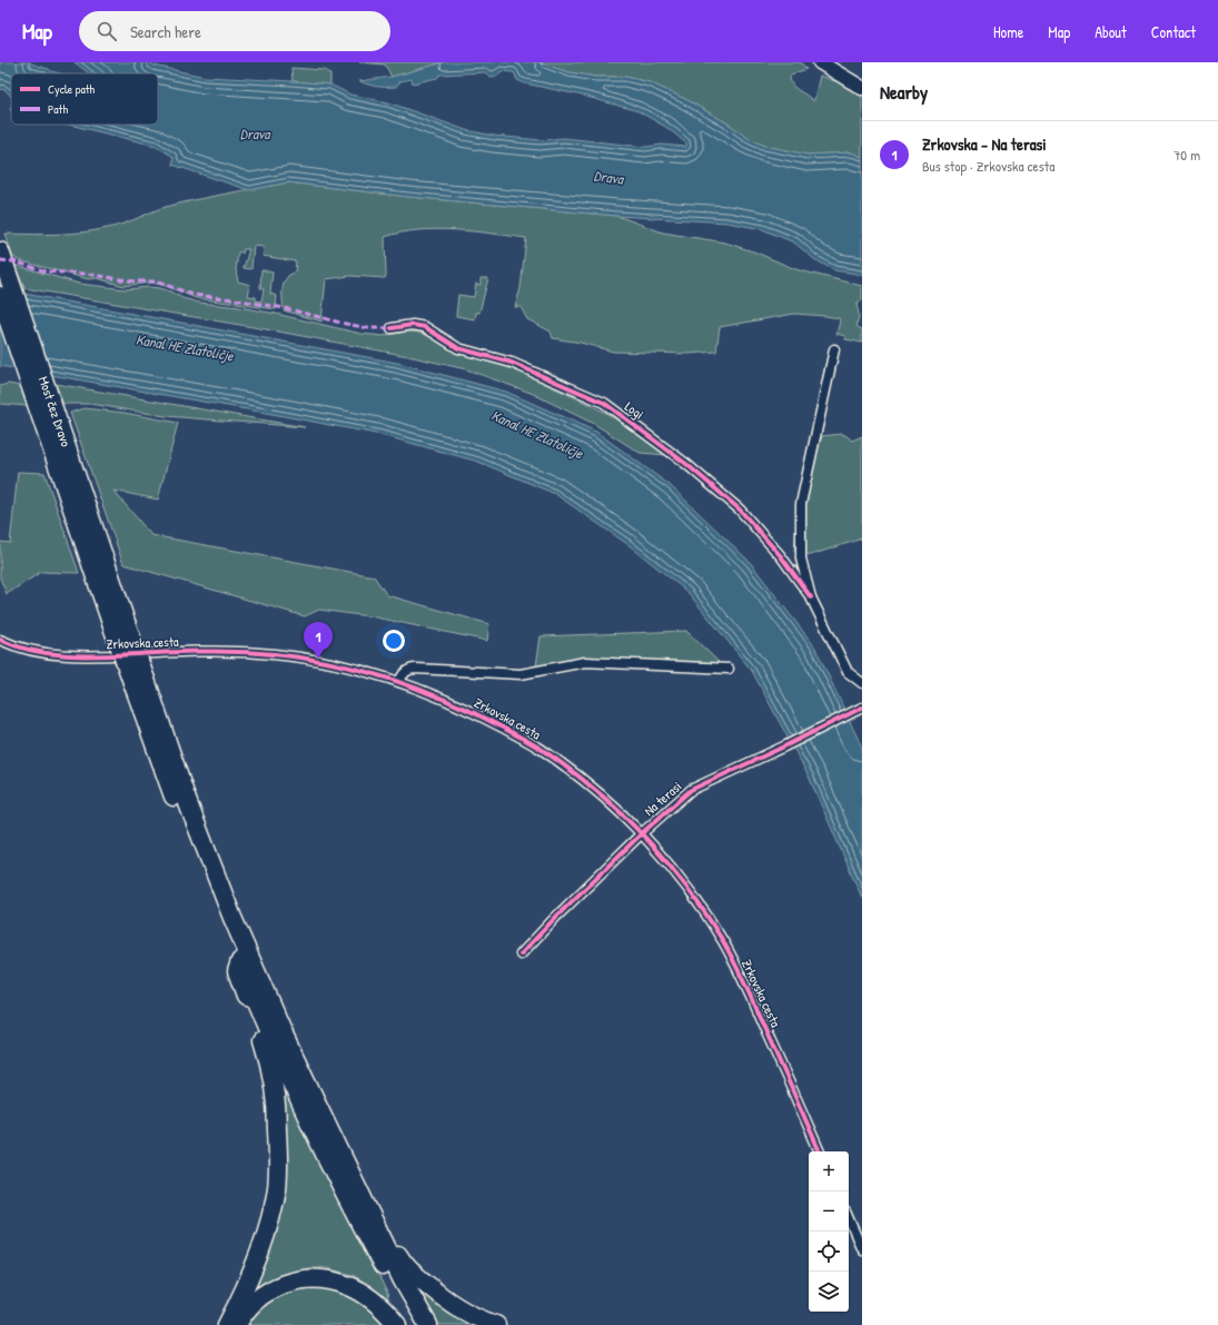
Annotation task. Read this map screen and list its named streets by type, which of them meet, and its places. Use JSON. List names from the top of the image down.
{
  "streets": {
    "highway": ["Most čez Dravo"],
    "street": ["Logi", "Zrkovska cesta", "Na terasi"]
  },
  "crossings": [
    ["Zrkovska cesta", "Na terasi"]
  ],
  "water": ["Drava", "Kanal HE Zlatoličje"],
  "legend": ["Cycle path", "Path"],
  "page": {
    "header": "Map",
    "search": "Search here",
    "nav": [
      "Home",
      "Map",
      "About",
      "Contact"
    ],
    "heading": "Nearby",
    "list": [
      {
        "mark": "1",
        "name": "Zrkovska - Na terasi",
        "note": "Bus stop · Zrkovska cesta",
        "value": "70 m"
      }
    ],
    "pins": "1",
    "map_buttons": ["+", "−"]
  }
}
